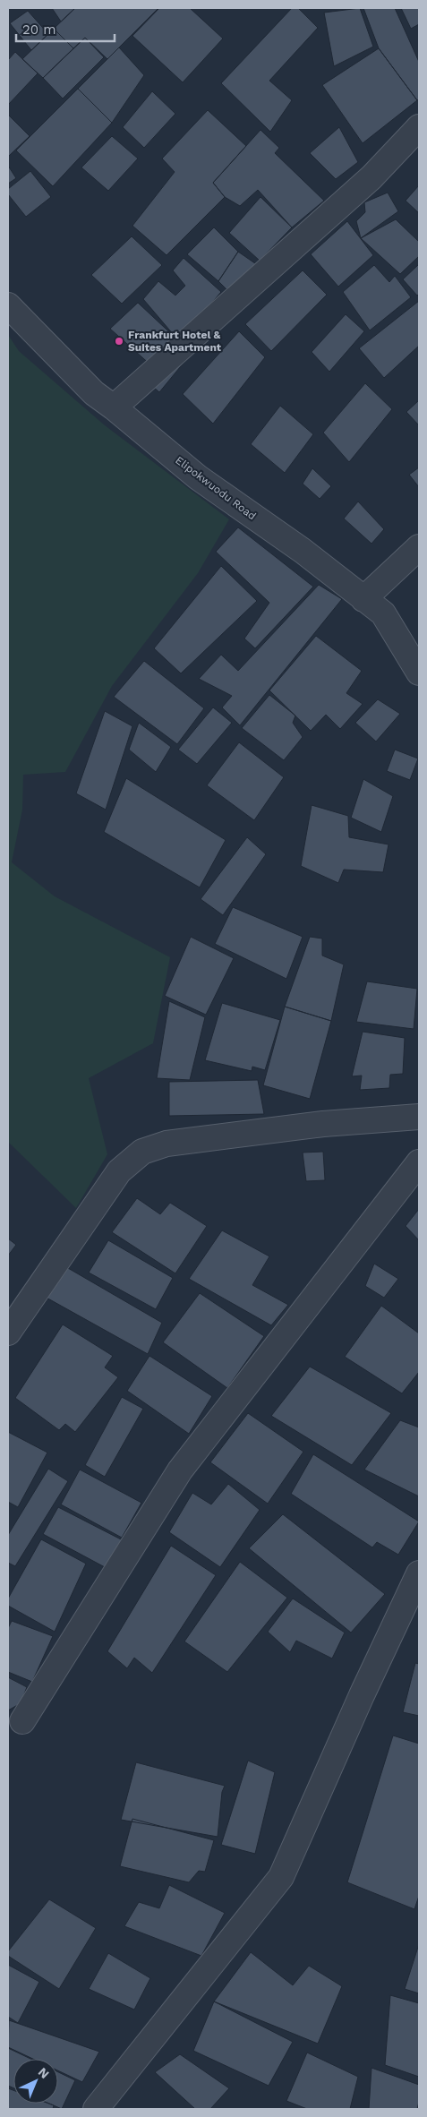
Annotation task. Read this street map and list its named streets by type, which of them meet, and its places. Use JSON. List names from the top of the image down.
{
  "streets": {
    "street": ["Elipokwuodu Road"]
  },
  "places": ["Frankfurt Hotel & Suites Apartment"],
  "scale_bar": "20 m",
  "north": "top right"
}
